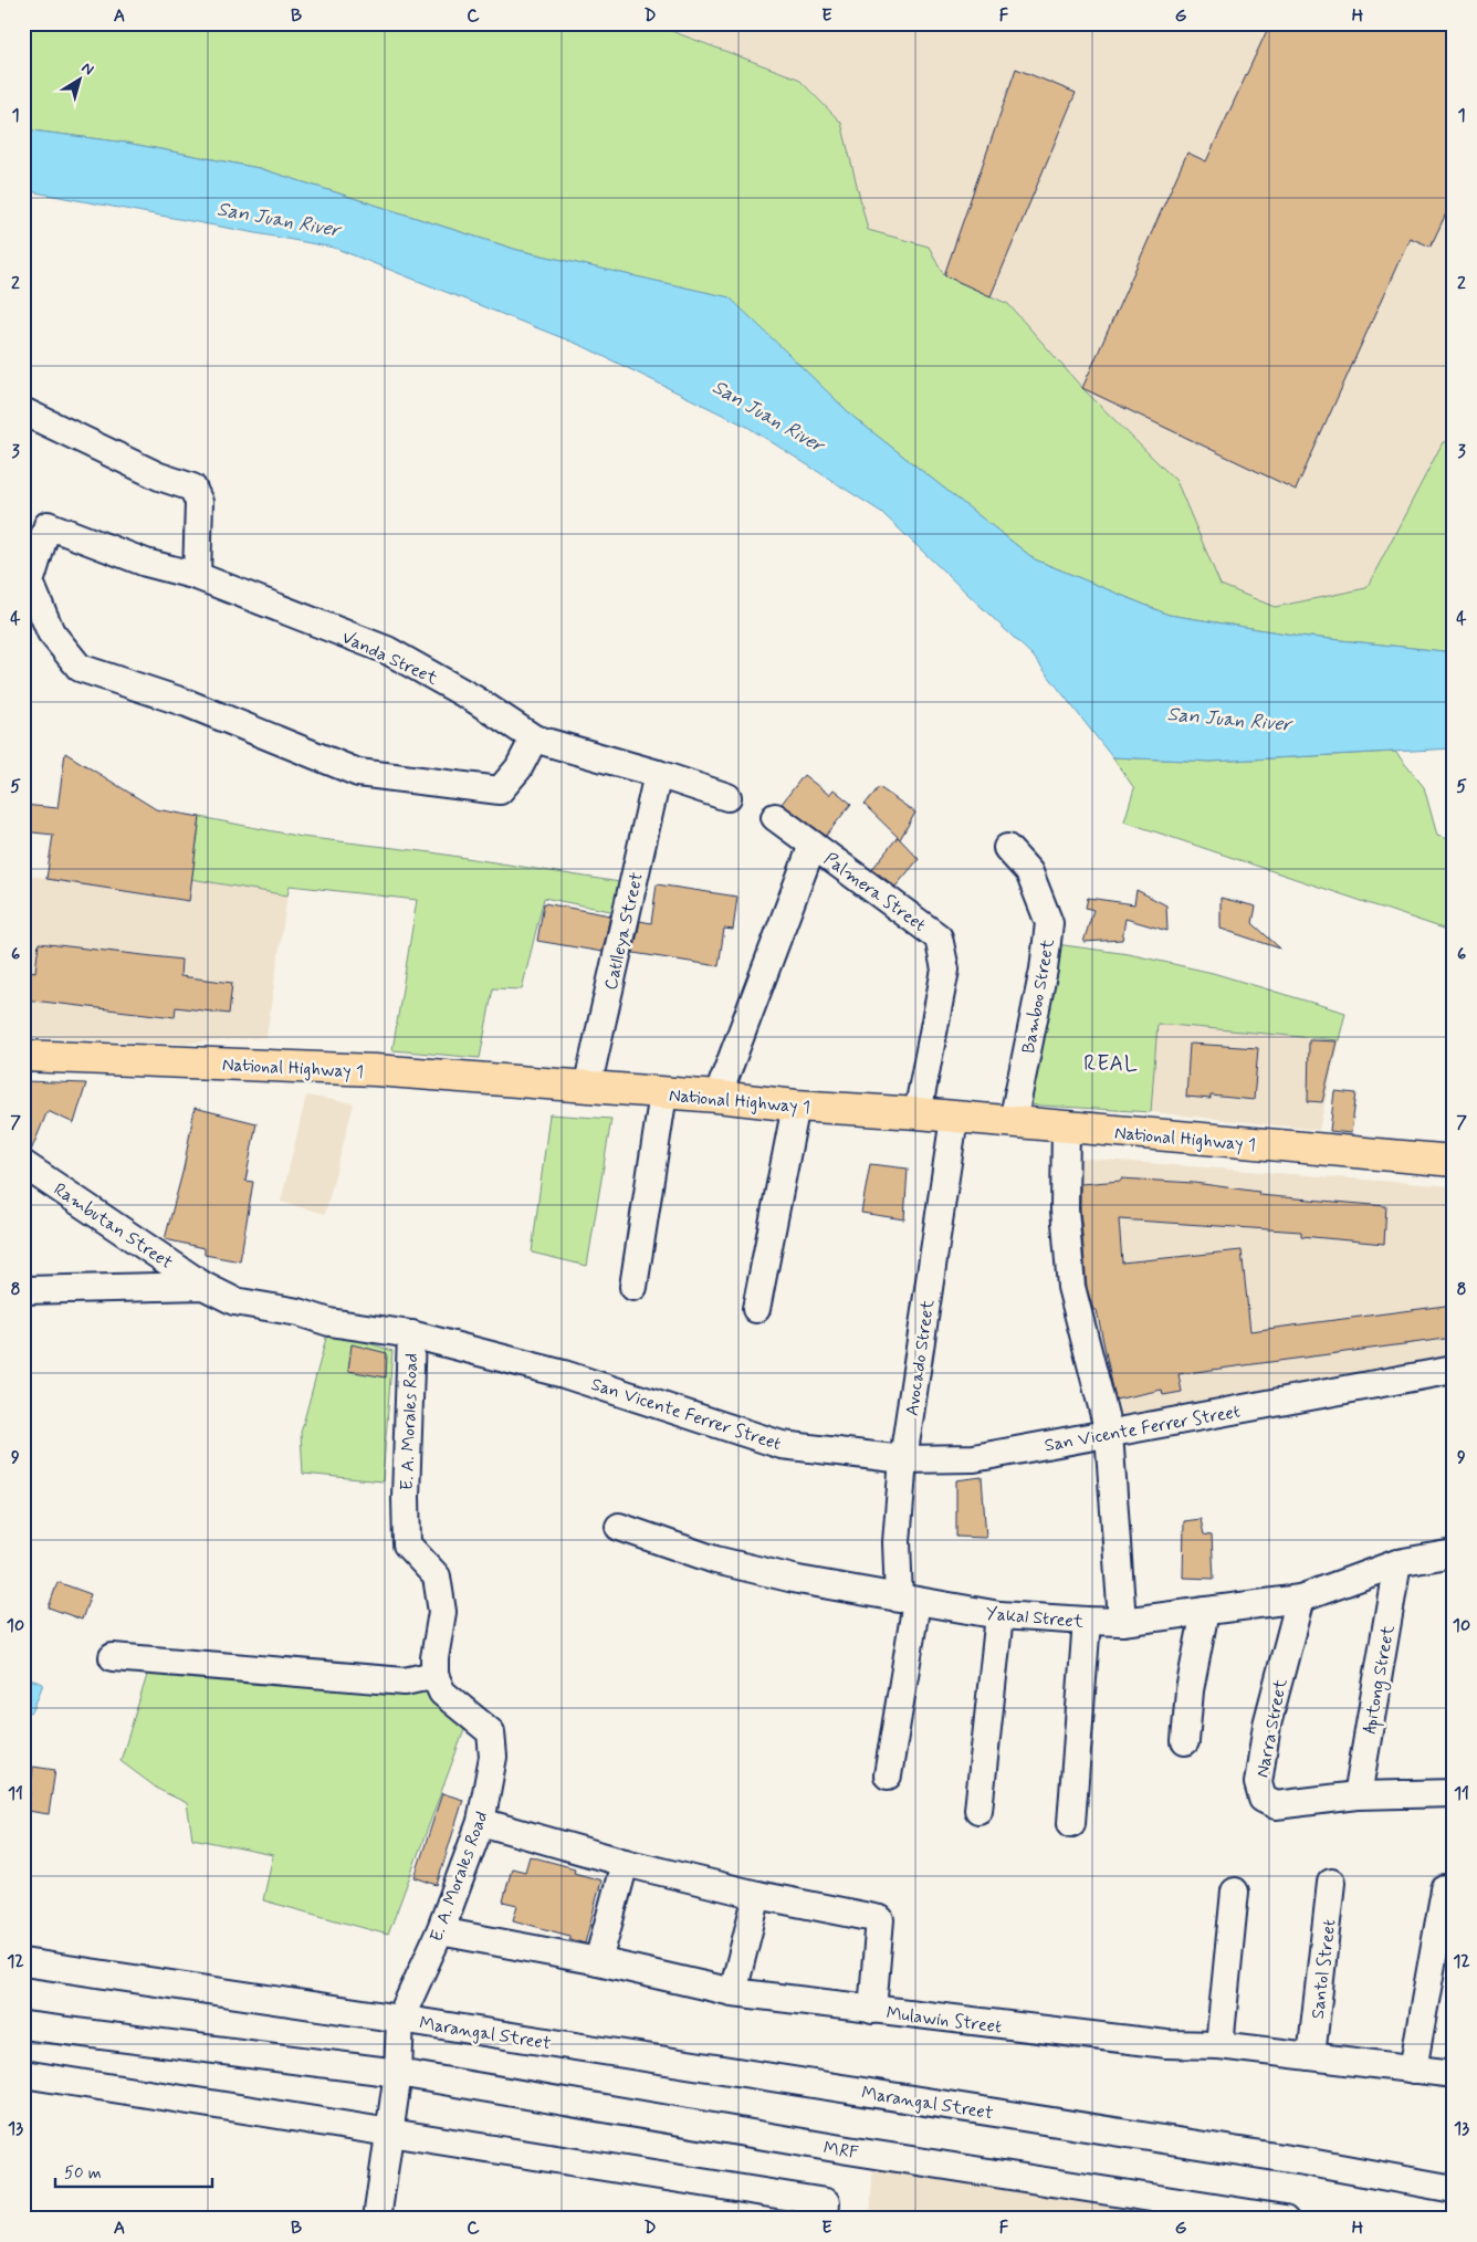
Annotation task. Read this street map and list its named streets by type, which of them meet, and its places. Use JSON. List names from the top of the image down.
{
  "streets": {
    "highway": ["National Highway 1"],
    "street": [
      "Vanda Street",
      "Palmera Street",
      "Catlleya Street",
      "Bamboo Street",
      "Rambutan Street",
      "Avocado Street",
      "San Vicente Ferrer Street",
      "E. A. Morales Road",
      "Yakal Street",
      "Apitong Street",
      "Narra Street",
      "Santol Street",
      "Mulawin Street",
      "Marangal Street",
      "MRF"
    ]
  },
  "crossings": [
    ["Vanda Street", "Catlleya Street"],
    ["Palmera Street", "National Highway 1"],
    ["Catlleya Street", "National Highway 1"],
    ["Bamboo Street", "National Highway 1"],
    ["National Highway 1", "Avocado Street"],
    ["Rambutan Street", "San Vicente Ferrer Street"],
    ["Avocado Street", "San Vicente Ferrer Street"],
    ["Avocado Street", "Yakal Street"],
    ["San Vicente Ferrer Street", "E. A. Morales Road"],
    ["E. A. Morales Road", "Mulawin Street"],
    ["E. A. Morales Road", "Marangal Street"],
    ["Yakal Street", "Apitong Street"],
    ["Yakal Street", "Narra Street"],
    ["Apitong Street", "Narra Street"],
    ["Santol Street", "Mulawin Street"]
  ],
  "districts": ["REAL"],
  "water": ["San Juan River"],
  "scale_bar": "50 m",
  "north": "top right",
  "grid": {
    "columns": [
      "A",
      "B",
      "C",
      "D",
      "E",
      "F",
      "G",
      "H"
    ],
    "rows": [
      "1",
      "2",
      "3",
      "4",
      "5",
      "6",
      "7",
      "8",
      "9",
      "10",
      "11",
      "12",
      "13"
    ]
  }
}
